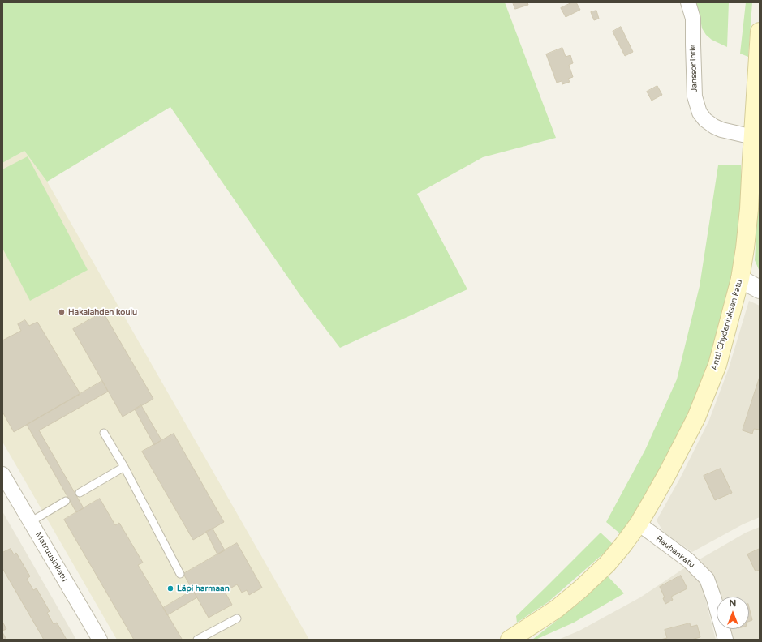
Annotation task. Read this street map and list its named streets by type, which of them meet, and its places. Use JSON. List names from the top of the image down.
{
  "streets": {
    "main road": ["Antti Chydeniuksen katu"],
    "street": ["Janssonintie", "Rauhankatu", "Matruusinkatu"]
  },
  "crossings": [
    ["Janssonintie", "Antti Chydeniuksen katu"],
    ["Antti Chydeniuksen katu", "Rauhankatu"]
  ],
  "places": ["Hakalahden koulu", "Läpi harmaan"],
  "north": "top"
}
